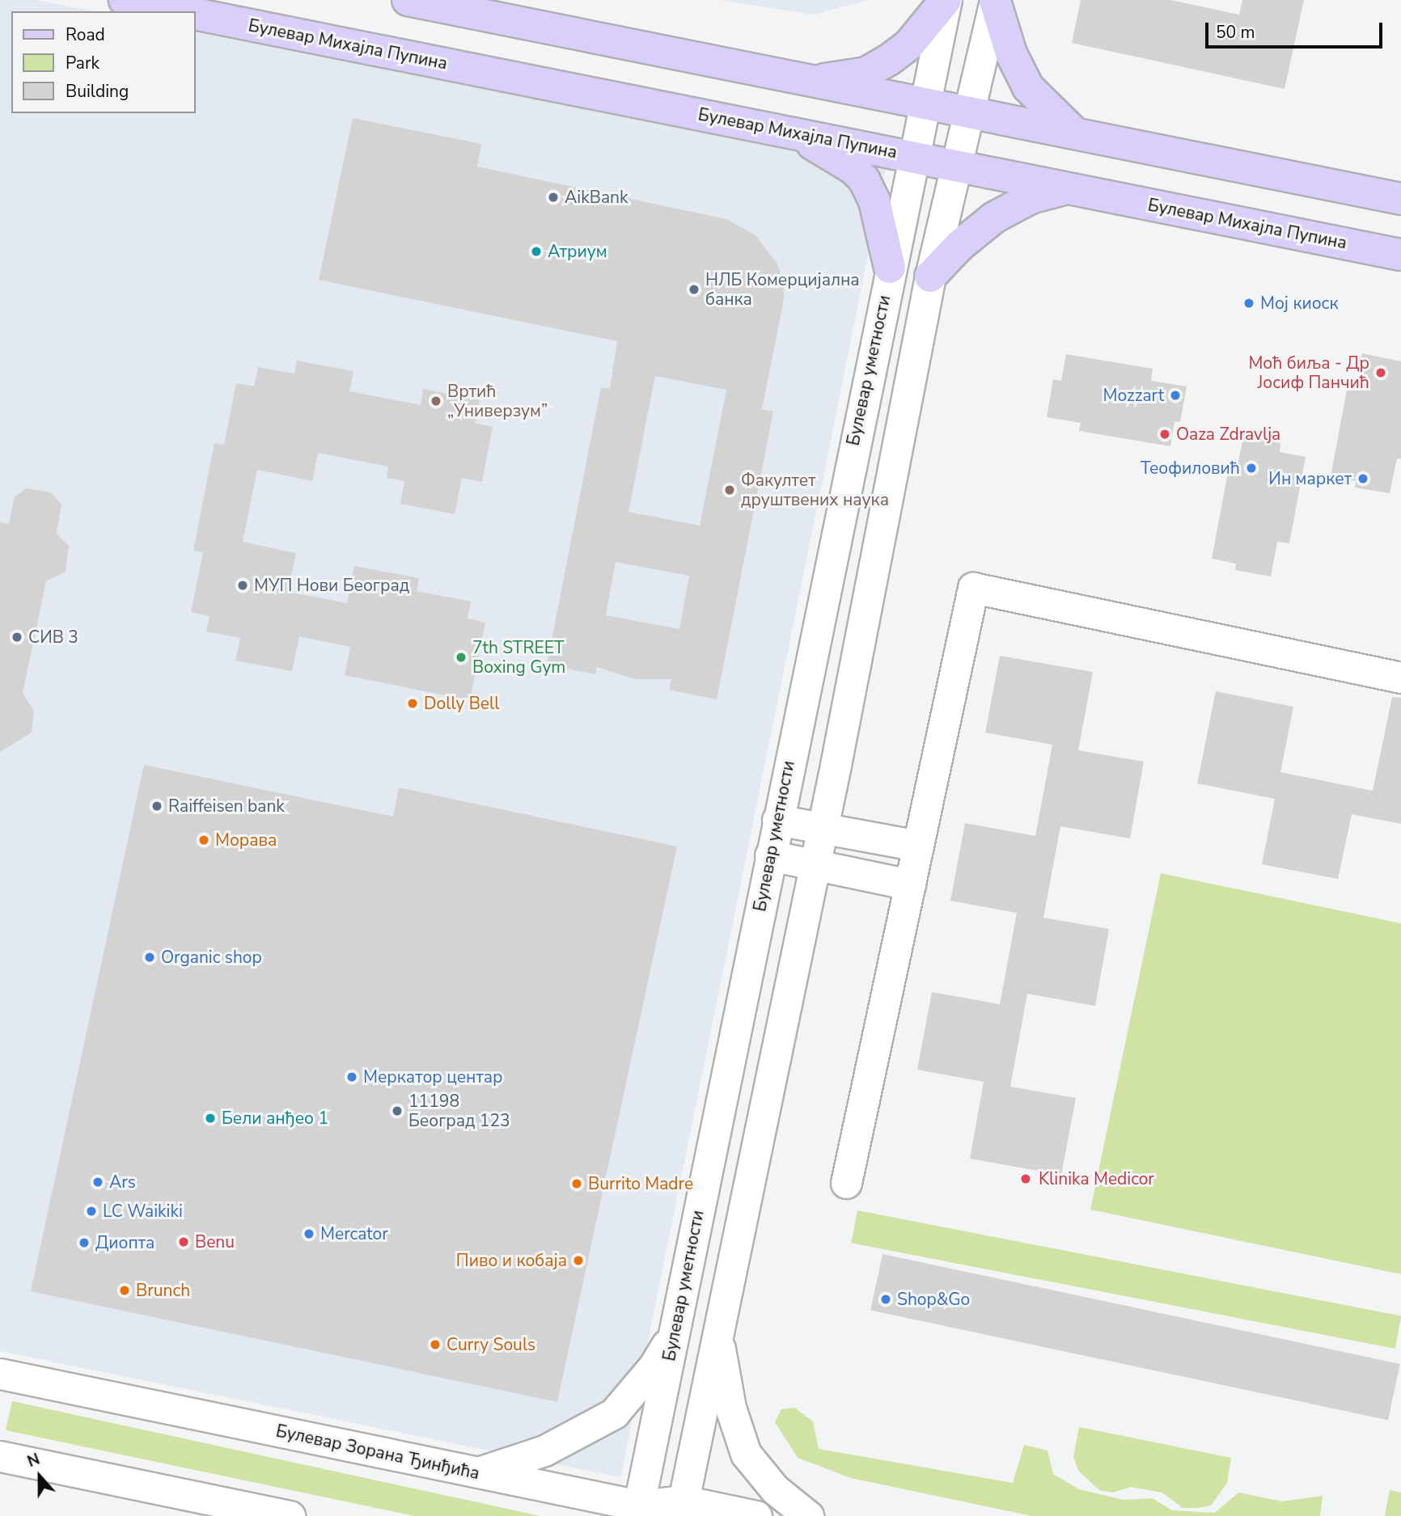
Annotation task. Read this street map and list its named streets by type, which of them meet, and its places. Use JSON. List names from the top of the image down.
{
  "streets": {
    "main road": ["Булевар Михајла Пупина"],
    "street": ["Булевар уметности", "Булевар Зорана Ђинђића"]
  },
  "crossings": [
    ["Булевар Михајла Пупина", "Булевар уметности"],
    ["Булевар уметности", "Булевар Зорана Ђинђића"]
  ],
  "places": [
    "AikBank",
    "Атриум",
    "НЛБ Комерцијална банка",
    "Мој киоск",
    "Моћ биља - Др Јосиф Панчић",
    "Mozzart",
    "Вртић „Универзум”",
    "Oaza Zdravlja",
    "Теофиловић",
    "Ин маркет",
    "Факултет друштвених наука",
    "МУП Нови Београд",
    "СИВ 3",
    "7th STREET Boxing Gym",
    "Dolly Bell",
    "Raiffeisen bank",
    "Морава",
    "Organic shop",
    "Меркатор центар",
    "11198 Београд 123",
    "Бели анђео 1",
    "Klinika Medicor",
    "Ars",
    "Burrito Madre",
    "LC Waikiki",
    "Mercator",
    "Benu",
    "Диопта",
    "Пиво и кобаја",
    "Brunch",
    "Shop&Go",
    "Curry Souls"
  ],
  "legend": ["Road", "Park", "Building"],
  "scale_bar": "50 m",
  "north": "top"
}
